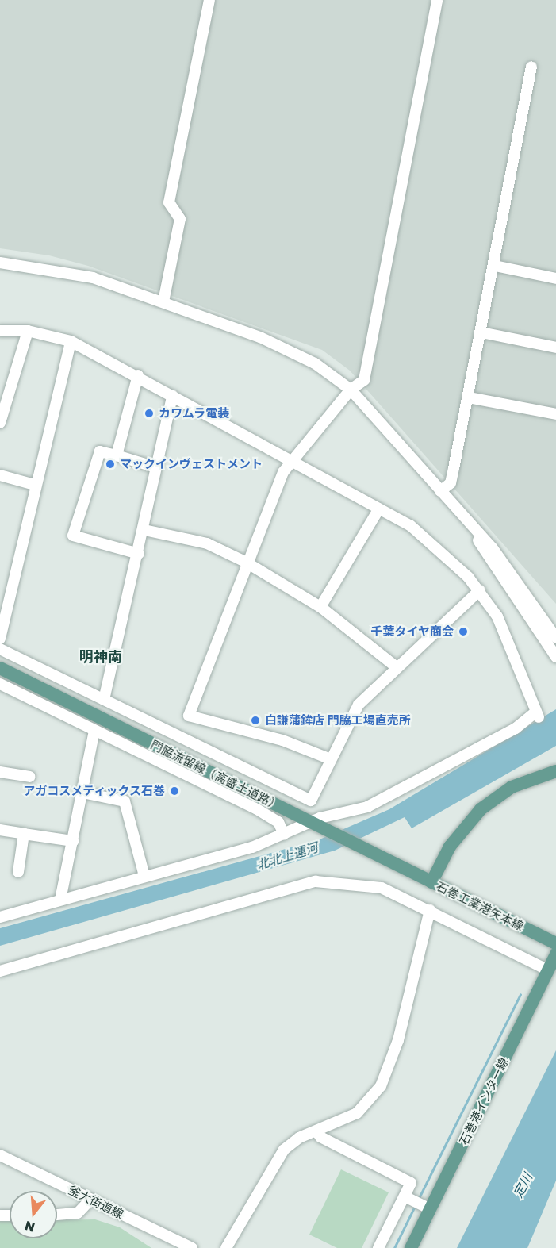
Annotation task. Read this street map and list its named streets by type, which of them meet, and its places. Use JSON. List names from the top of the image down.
{
  "streets": {
    "main road": ["門脇流留線（高盛土道路）", "石巻工業港矢本線", "石巻港インター線"],
    "street": ["釜大街道線"]
  },
  "crossings": [
    ["門脇流留線（高盛土道路）", "石巻工業港矢本線"]
  ],
  "districts": ["明神南"],
  "water": ["北北上運河", "定川"],
  "places": [
    "カワムラ電装",
    "マックインヴェストメント",
    "千葉タイヤ商会",
    "白謙蒲鉾店 門脇工場直売所",
    "アガコスメティックス石巻"
  ],
  "north": "bottom"
}
